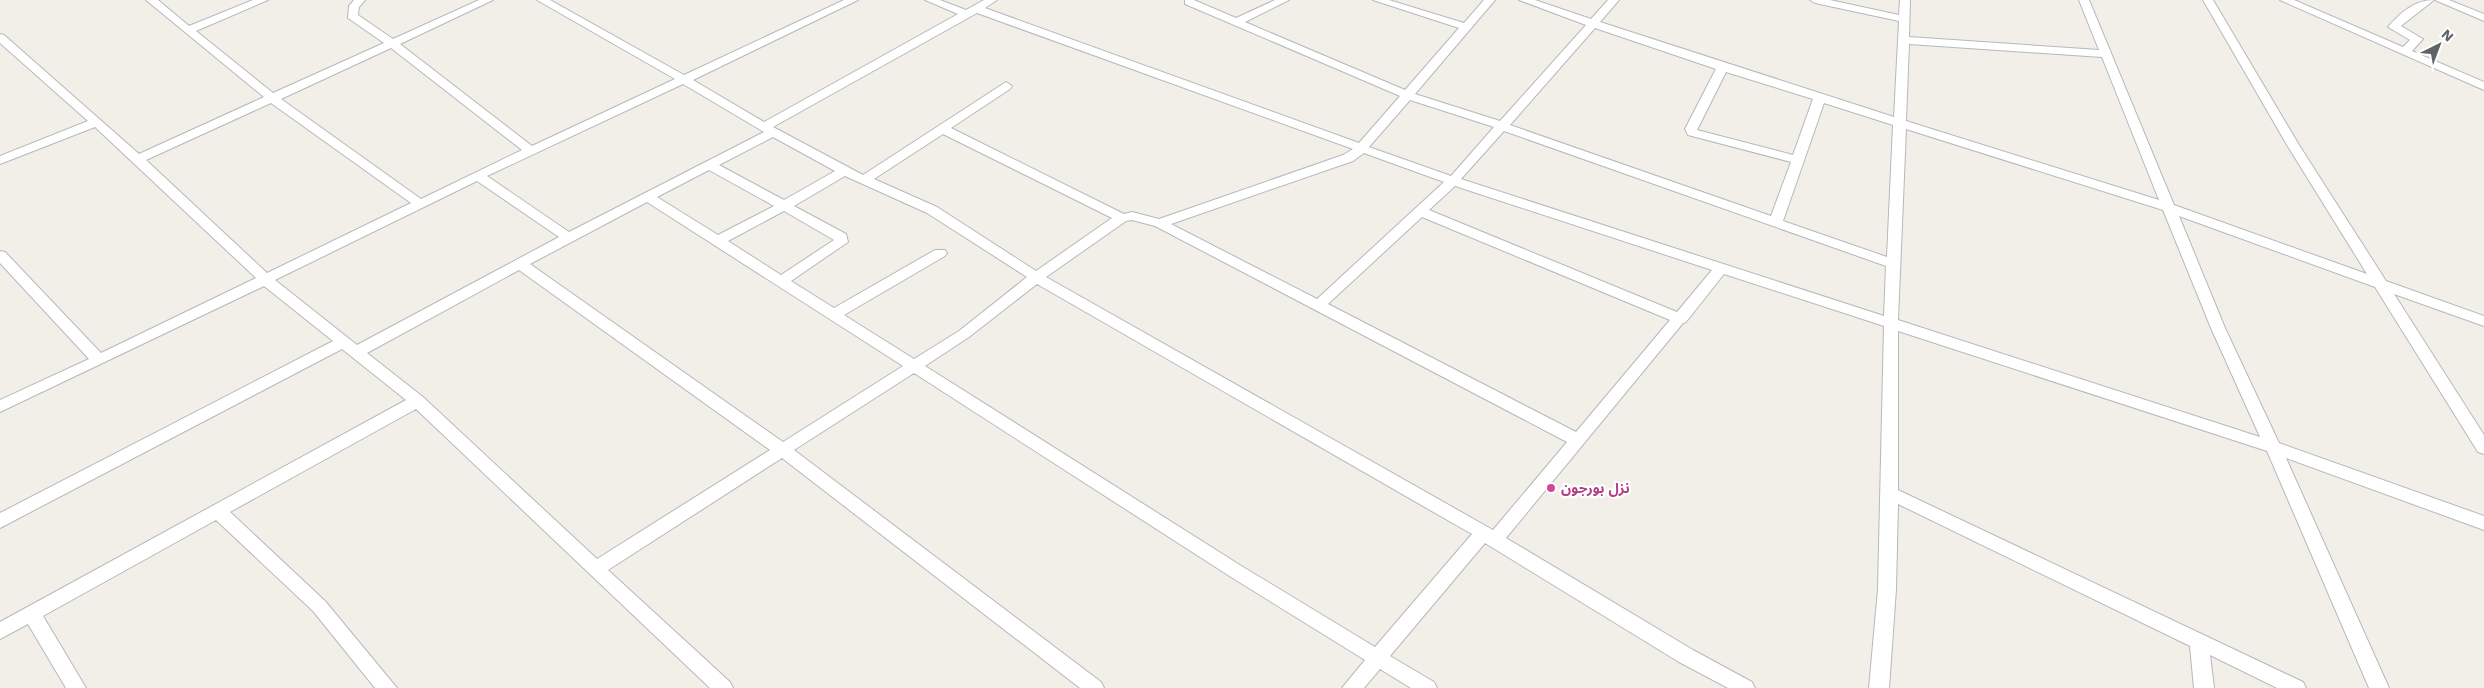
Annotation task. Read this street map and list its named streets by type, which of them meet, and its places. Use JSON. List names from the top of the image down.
{
  "places": ["نزل بورجون"],
  "north": "top right"
}
